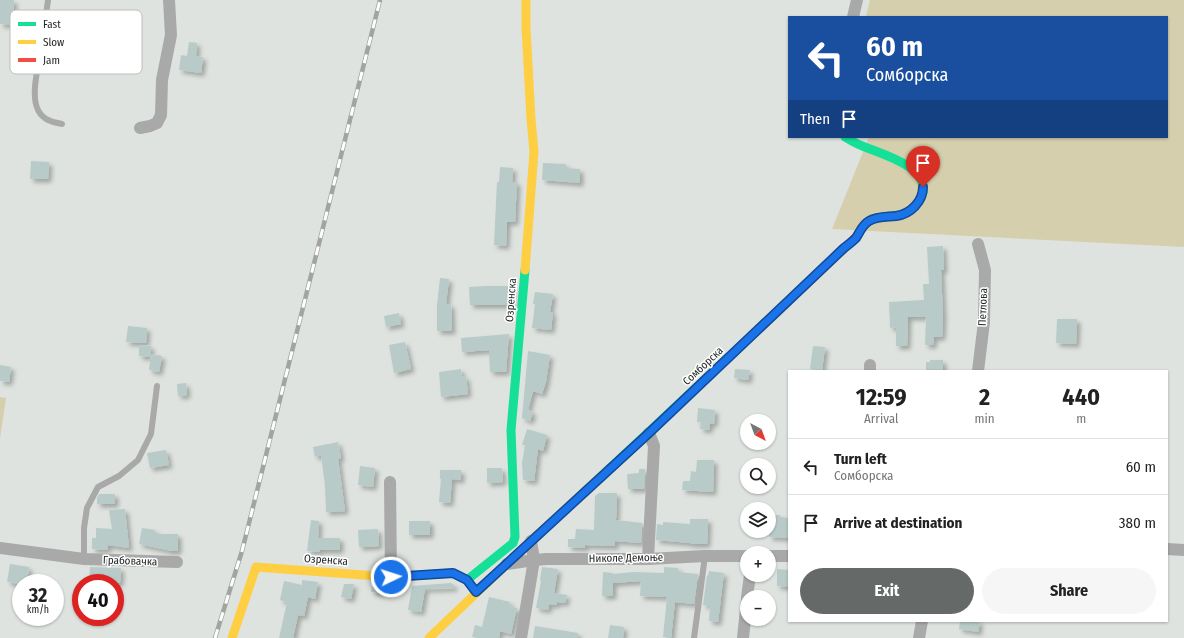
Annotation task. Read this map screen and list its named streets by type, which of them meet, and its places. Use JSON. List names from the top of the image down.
{
  "streets": {
    "street": [
      "Озренска",
      "Петлова",
      "Сомборска",
      "Николе Демоње",
      "Грабовачка"
    ]
  },
  "crossings": [
    ["Сомборска", "Николе Демоње"]
  ],
  "legend": ["Fast", "Slow", "Jam"],
  "north": "bottom right",
  "page": {
    "turn": ["60 m", "Сомборска"],
    "then": "Then",
    "eta": [
      "12:59",
      "Arrival",
      "2",
      "min",
      "440",
      "m"
    ],
    "map_buttons": ["+", "−"],
    "list": [
      {
        "name": "Turn left",
        "note": "Сомборска",
        "value": "60 m"
      },
      {
        "name": "Arrive at destination",
        "value": "380 m"
      }
    ],
    "buttons": ["Exit", "Share"],
    "speed": "32 km/h",
    "limit": "40"
  }
}
